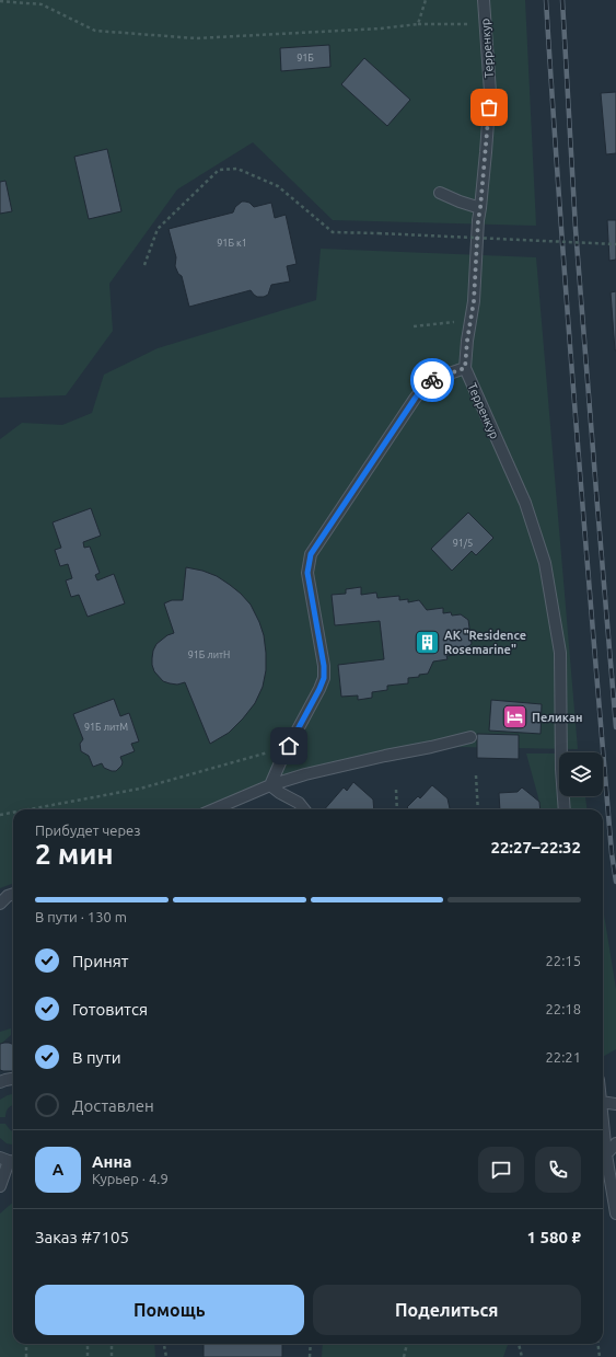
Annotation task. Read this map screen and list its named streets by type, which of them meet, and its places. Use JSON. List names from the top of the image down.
{
  "streets": {
    "lane": ["Терренкур"]
  },
  "places": {
    "building": ["АК \"Residence Rosemarine\""],
    "hotel": ["Пеликан"]
  },
  "house_numbers": [
    "91Б",
    "91Б к1",
    "91/5",
    "91Б литН",
    "91Б литМ"
  ],
  "page": {
    "heading": ["2 мин", "Прибудет через", "22:27–22:32"],
    "panel": [
      "Анна",
      "Курьер · 4.9",
      "Заказ #7105",
      "1 580 ₽"
    ],
    "bar": "В пути · 130 m",
    "list": [
      ["Принят", "22:15"],
      ["Готовится", "22:18"],
      ["В пути", "22:21"],
      "Доставлен"
    ],
    "round": "А",
    "buttons": ["Помощь", "Поделиться"]
  }
}
